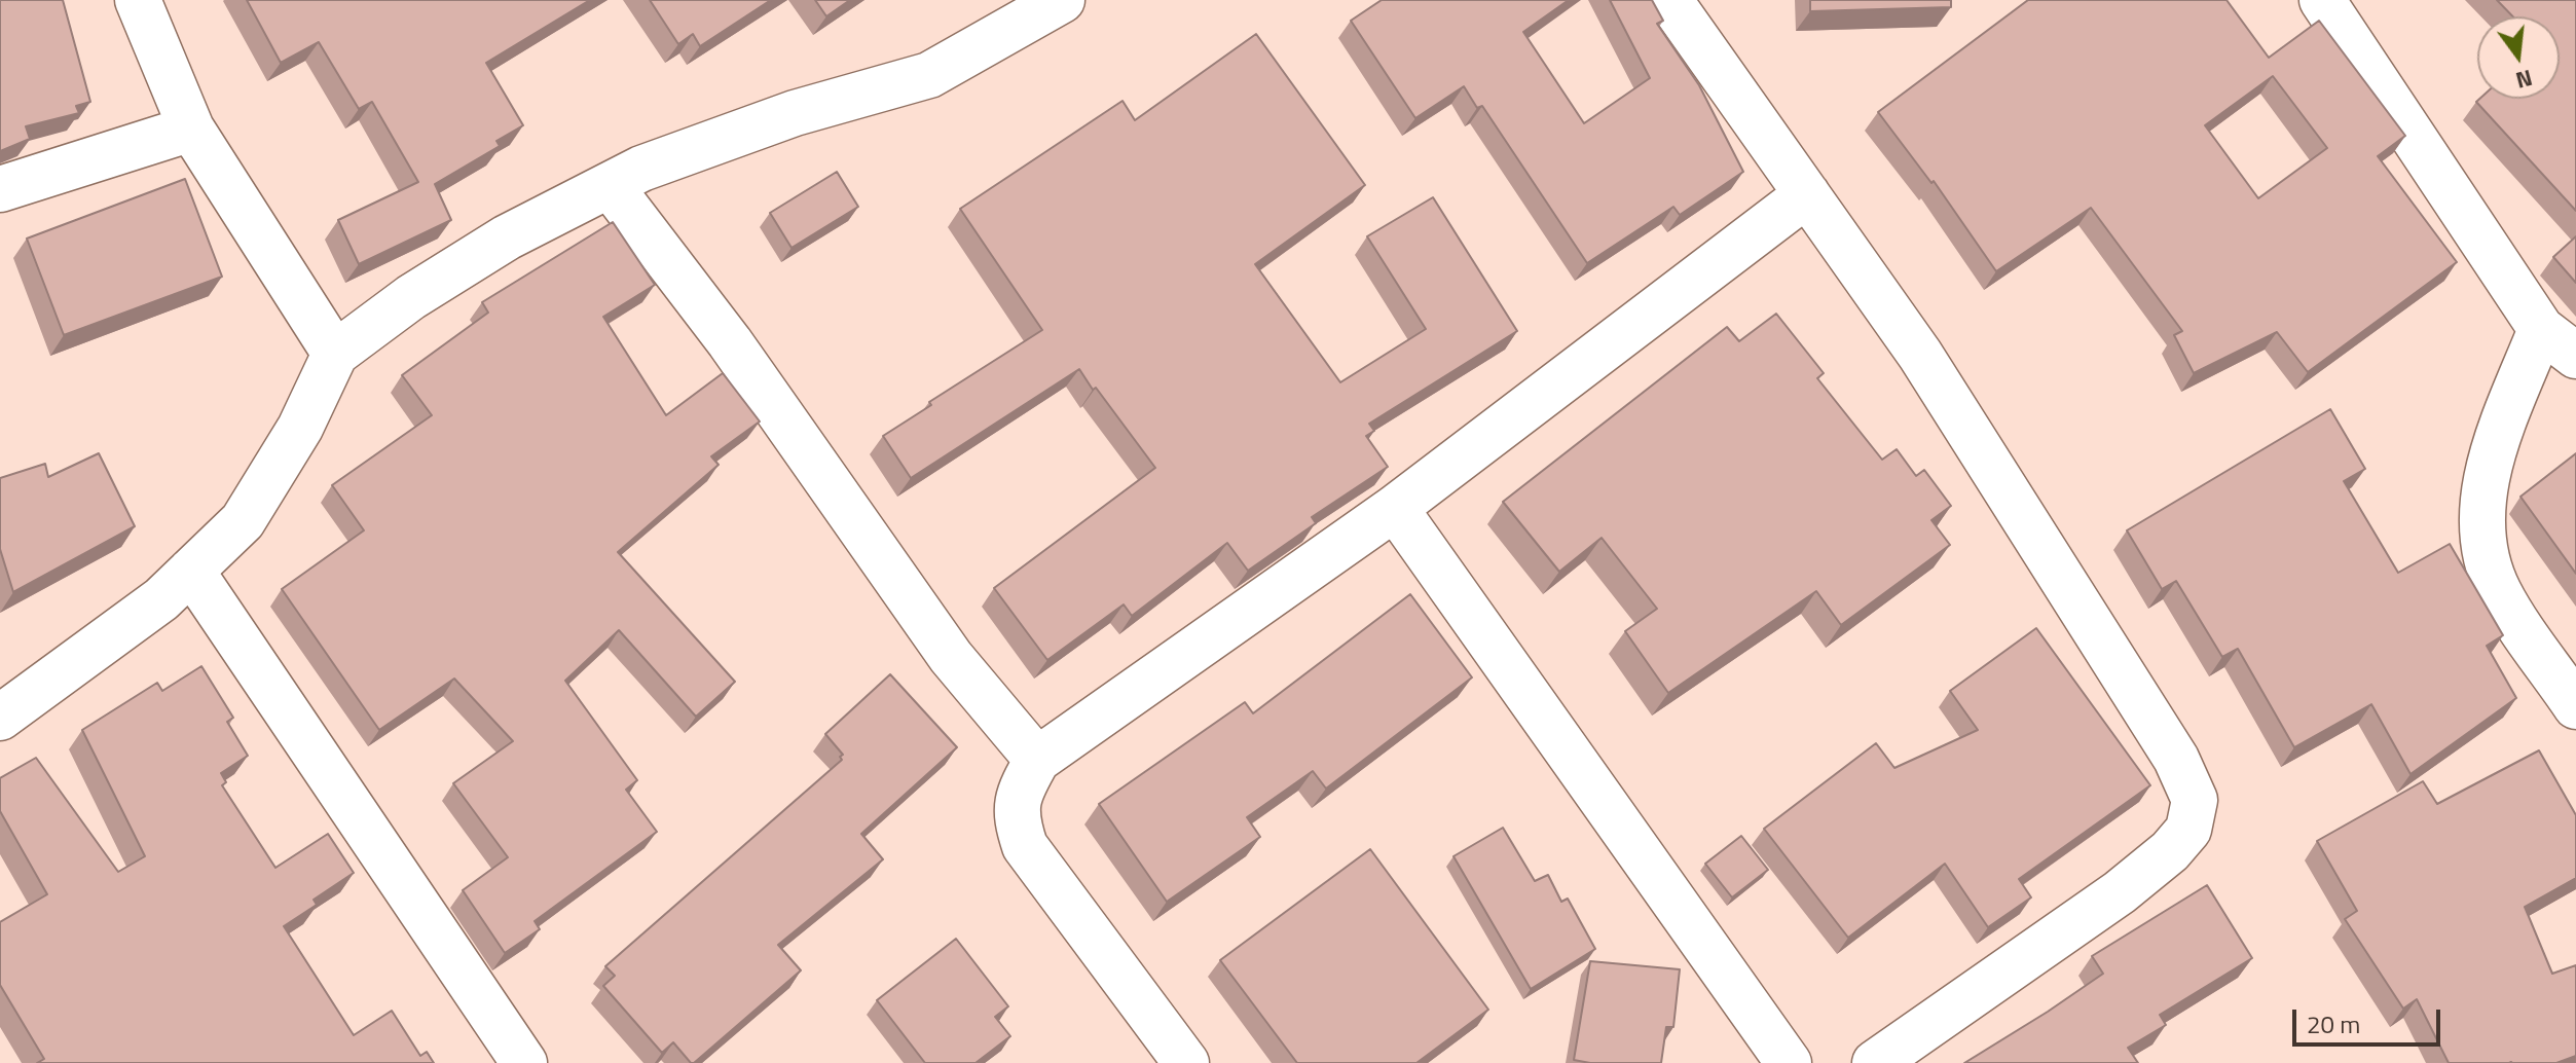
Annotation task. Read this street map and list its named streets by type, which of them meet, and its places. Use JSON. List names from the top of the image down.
{
  "scale_bar": "20 m",
  "north": "bottom"
}
